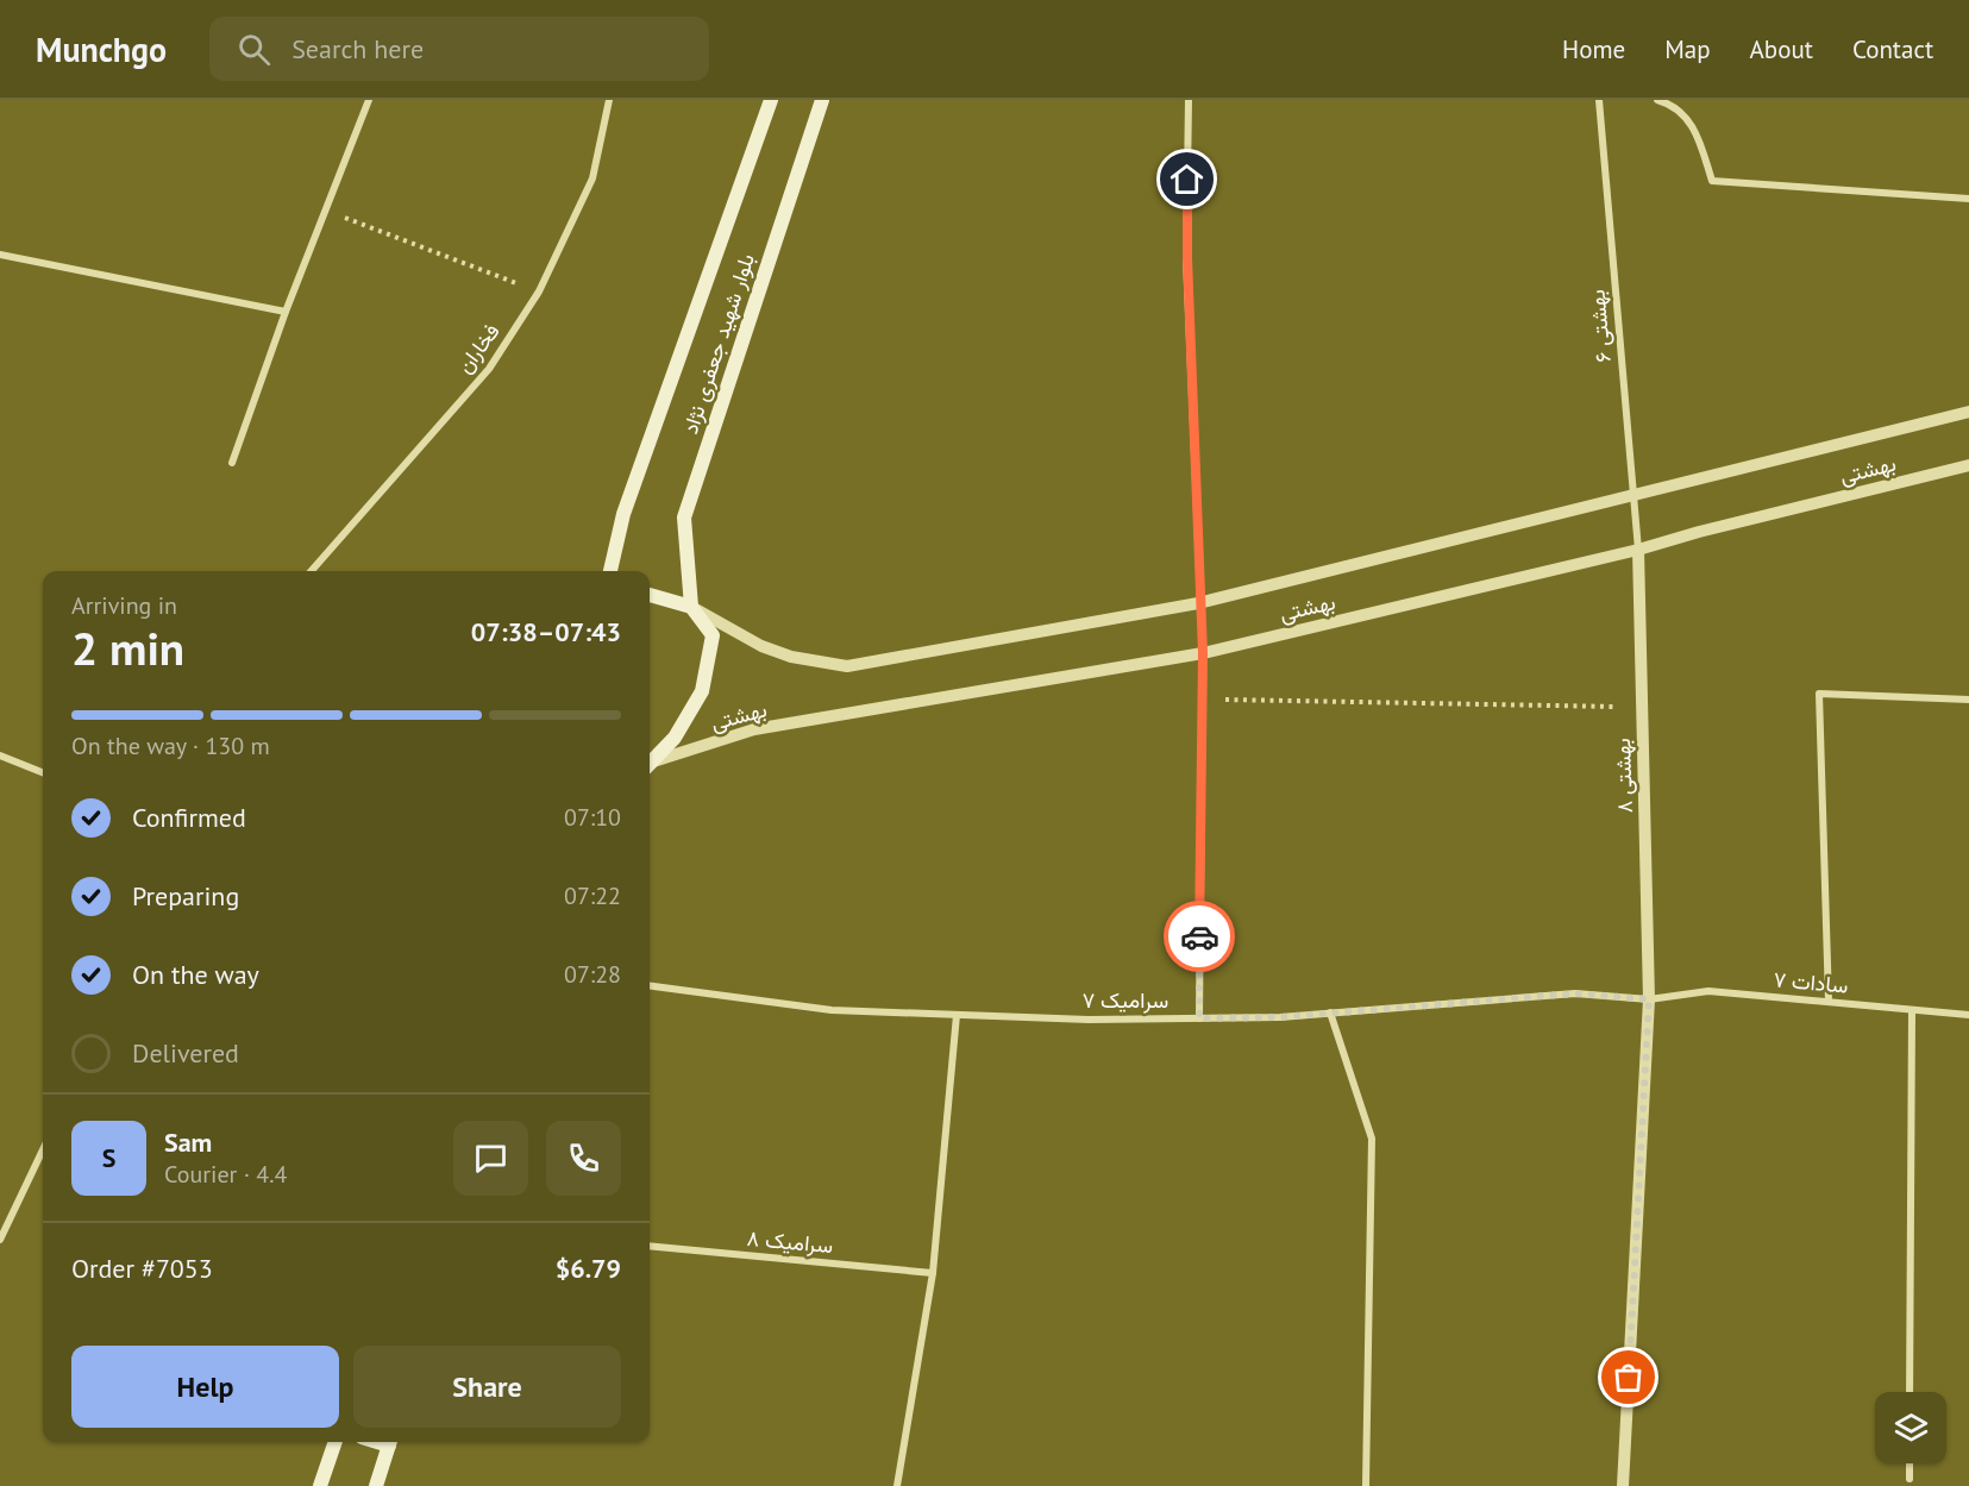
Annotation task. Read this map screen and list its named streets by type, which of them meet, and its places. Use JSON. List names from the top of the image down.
{
  "streets": {
    "main road": ["بلوار شهید جعفری نژاد"],
    "street": [
      "بهشتی ۶",
      "فخاران",
      "بهشتی",
      "بهشتی ۸",
      "سادات ۷",
      "سرامیک ۷",
      "سرامیک ۸"
    ]
  },
  "crossings": [
    ["بهشتی ۶", "بهشتی"],
    ["بهشتی ۶", "بهشتی ۸"],
    ["بلوار شهید جعفری نژاد", "بهشتی"],
    ["بهشتی", "بهشتی ۸"],
    ["بهشتی ۸", "سادات ۷"],
    ["بهشتی ۸", "سرامیک ۷"],
    ["سادات ۷", "سرامیک ۷"]
  ],
  "page": {
    "header": "Munchgo",
    "search": "Search here",
    "nav": [
      "Home",
      "Map",
      "About",
      "Contact"
    ],
    "heading": ["2 min", "Arriving in", "07:38–07:43"],
    "panel": [
      "Sam",
      "Courier · 4.4",
      "Order #7053",
      "$6.79"
    ],
    "bar": "On the way · 130 m",
    "list": [
      ["Confirmed", "07:10"],
      ["Preparing", "07:22"],
      ["On the way", "07:28"],
      "Delivered"
    ],
    "round": "S",
    "buttons": ["Help", "Share"]
  }
}
